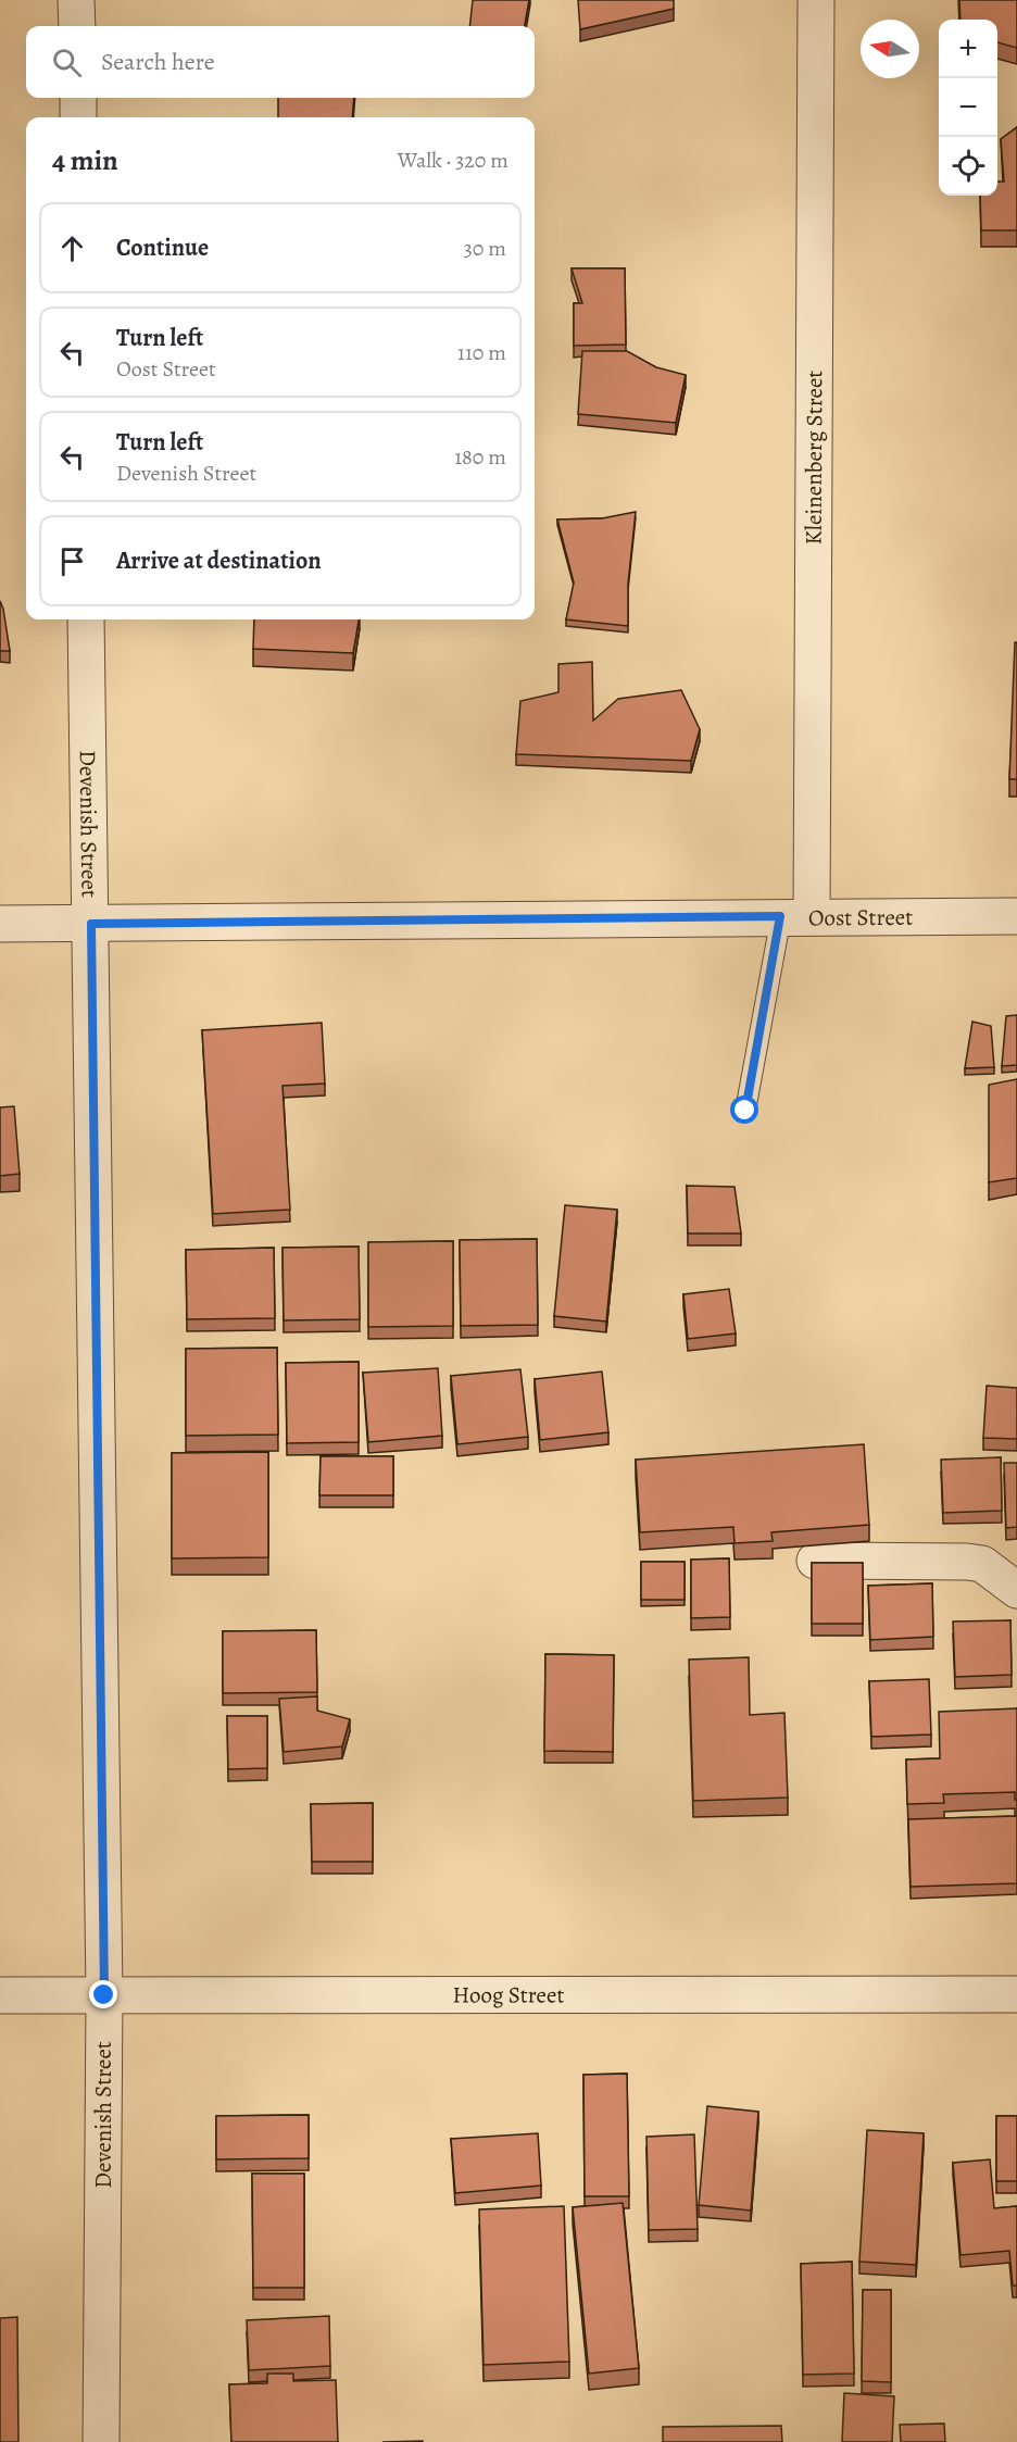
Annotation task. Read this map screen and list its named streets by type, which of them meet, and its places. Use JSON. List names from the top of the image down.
{
  "streets": {
    "street": [
      "Kleinenberg Street",
      "Devenish Street",
      "Oost Street",
      "Hoog Street"
    ]
  },
  "crossings": [
    ["Kleinenberg Street", "Oost Street"],
    ["Devenish Street", "Oost Street"],
    ["Devenish Street", "Hoog Street"]
  ],
  "north": "left",
  "page": {
    "map_buttons": ["+", "−"],
    "search": "Search here",
    "heading": ["4 min", "Walk · 320 m"],
    "list": [
      ["Continue", "30 m"],
      ["Turn left", "Oost Street", "110 m"],
      ["Turn left", "Devenish Street", "180 m"],
      "Arrive at destination"
    ]
  }
}
